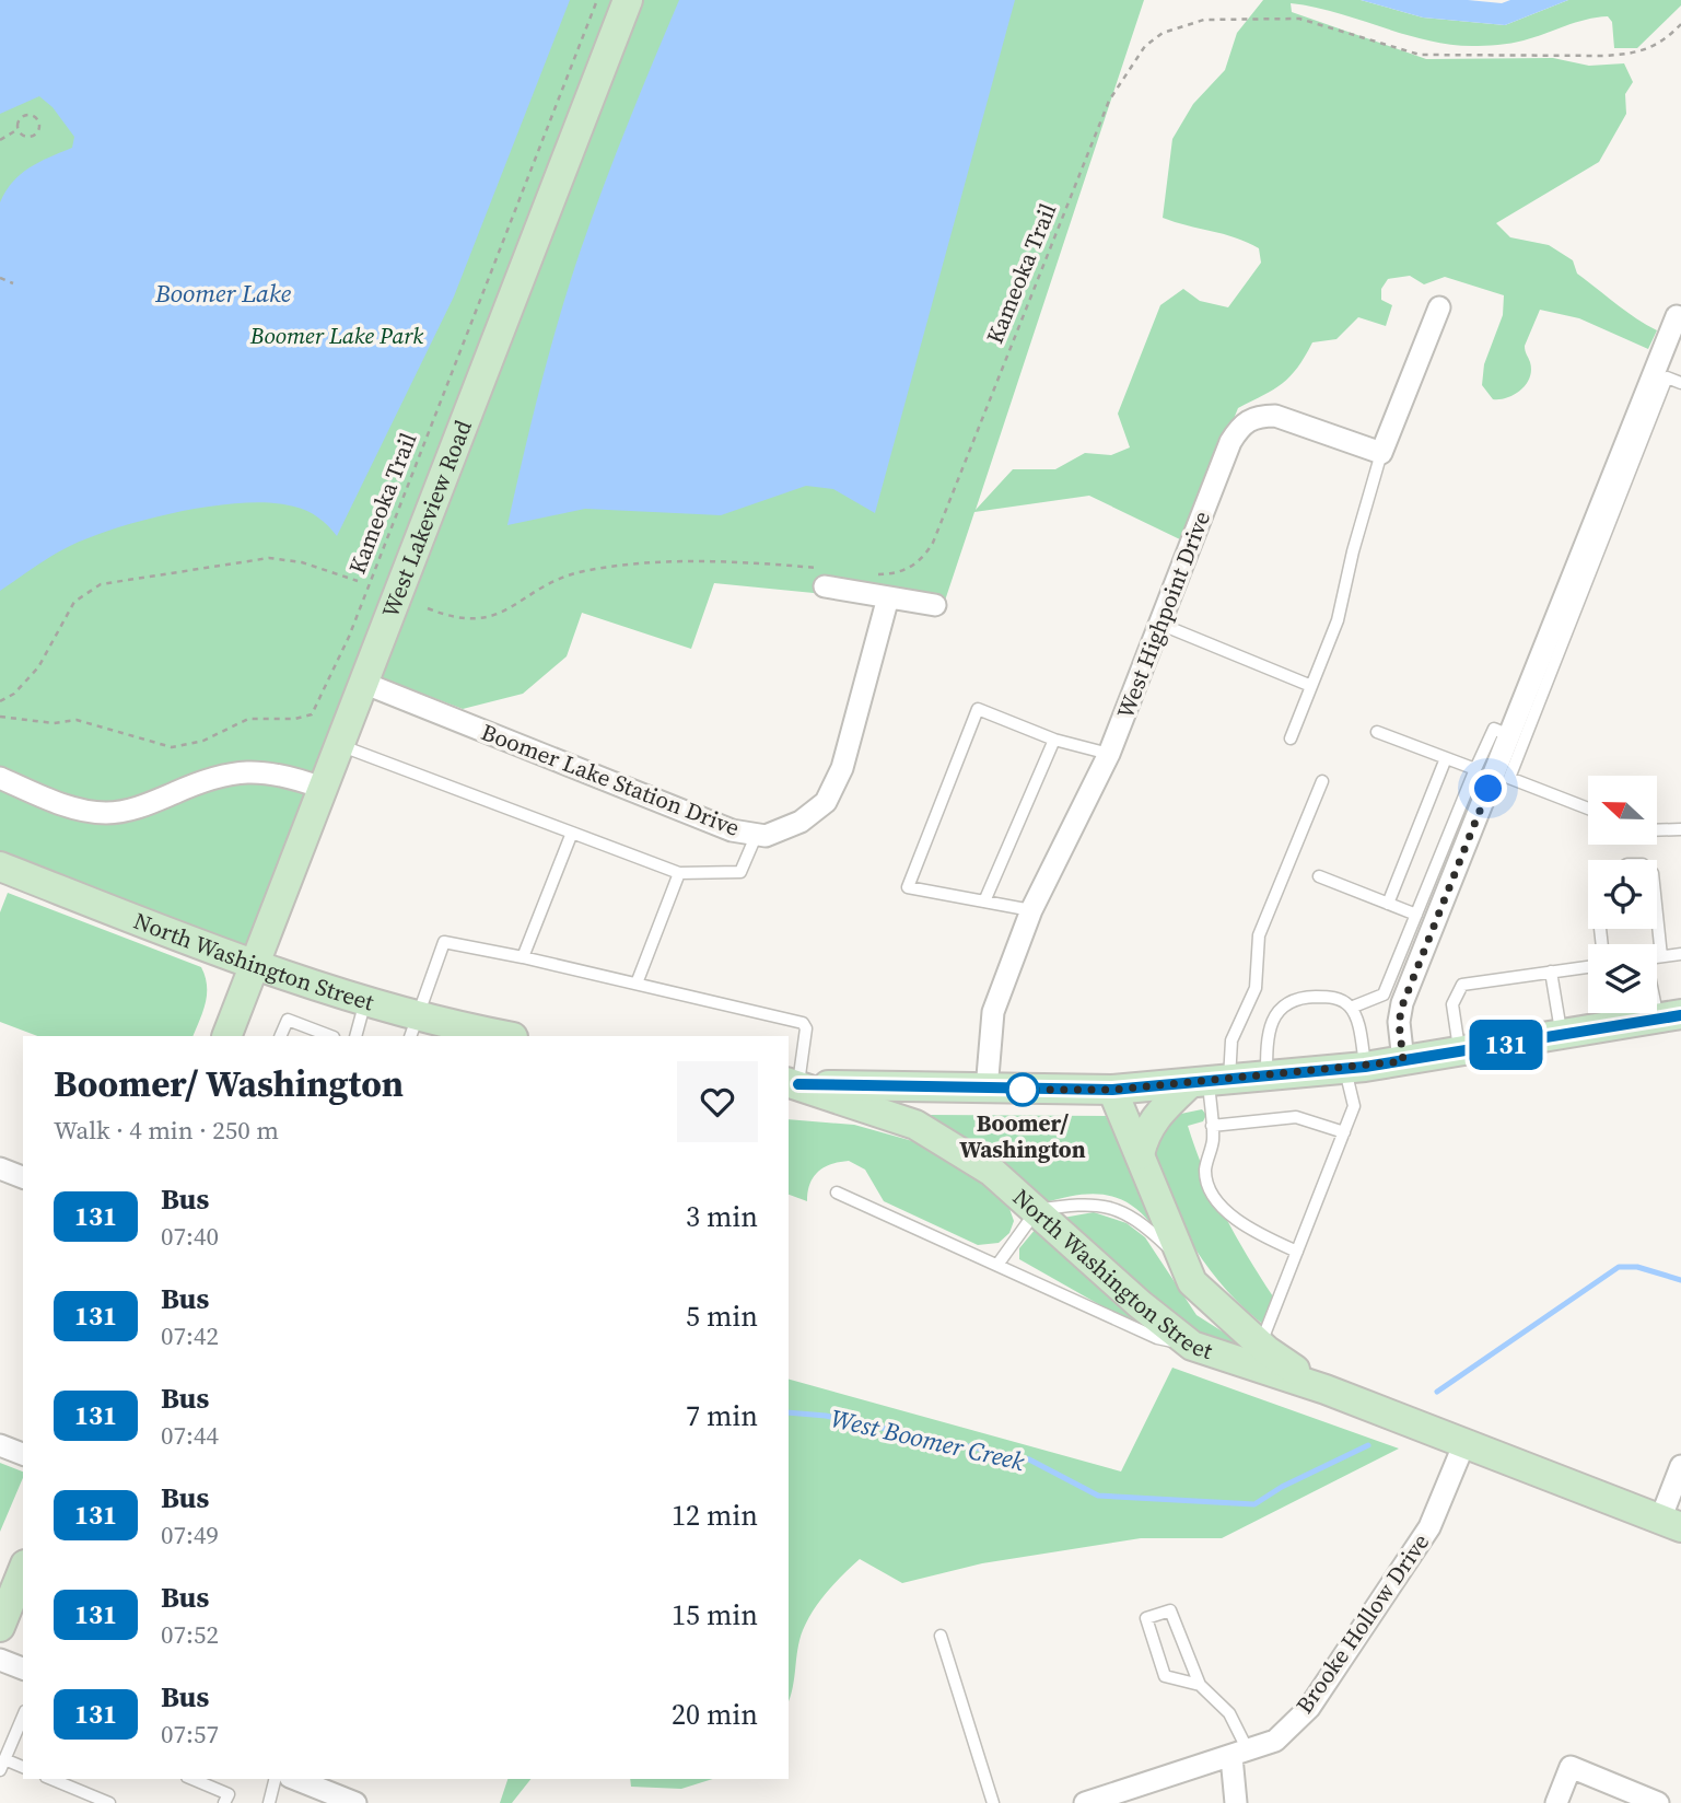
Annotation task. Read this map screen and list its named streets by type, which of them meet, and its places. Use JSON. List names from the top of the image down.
{
  "streets": {
    "main road": ["West Lakeview Road", "North Washington Street"],
    "street": ["West Highpoint Drive", "Boomer Lake Station Drive", "Brooke Hollow Drive"],
    "path": ["Kameoka Trail"]
  },
  "crossings": [
    ["West Lakeview Road", "Boomer Lake Station Drive"],
    ["West Lakeview Road", "North Washington Street"],
    ["North Washington Street", "Brooke Hollow Drive"]
  ],
  "water": ["Boomer Lake", "West Boomer Creek"],
  "parks": ["Boomer Lake Park"],
  "places": ["Boomer/ Washington"],
  "lines": ["bus line 131"],
  "north": "left",
  "page": {
    "on_map": "131",
    "heading": ["Boomer/ Washington", "Walk · 4 min · 250 m"],
    "list": [
      {
        "mark": "131",
        "name": "Bus",
        "note": "07:40",
        "value": "3 min"
      },
      {
        "mark": "131",
        "name": "Bus",
        "note": "07:42",
        "value": "5 min"
      },
      {
        "mark": "131",
        "name": "Bus",
        "note": "07:44",
        "value": "7 min"
      },
      {
        "mark": "131",
        "name": "Bus",
        "note": "07:49",
        "value": "12 min"
      },
      {
        "mark": "131",
        "name": "Bus",
        "note": "07:52",
        "value": "15 min"
      },
      {
        "mark": "131",
        "name": "Bus",
        "note": "07:57",
        "value": "20 min"
      }
    ]
  }
}
